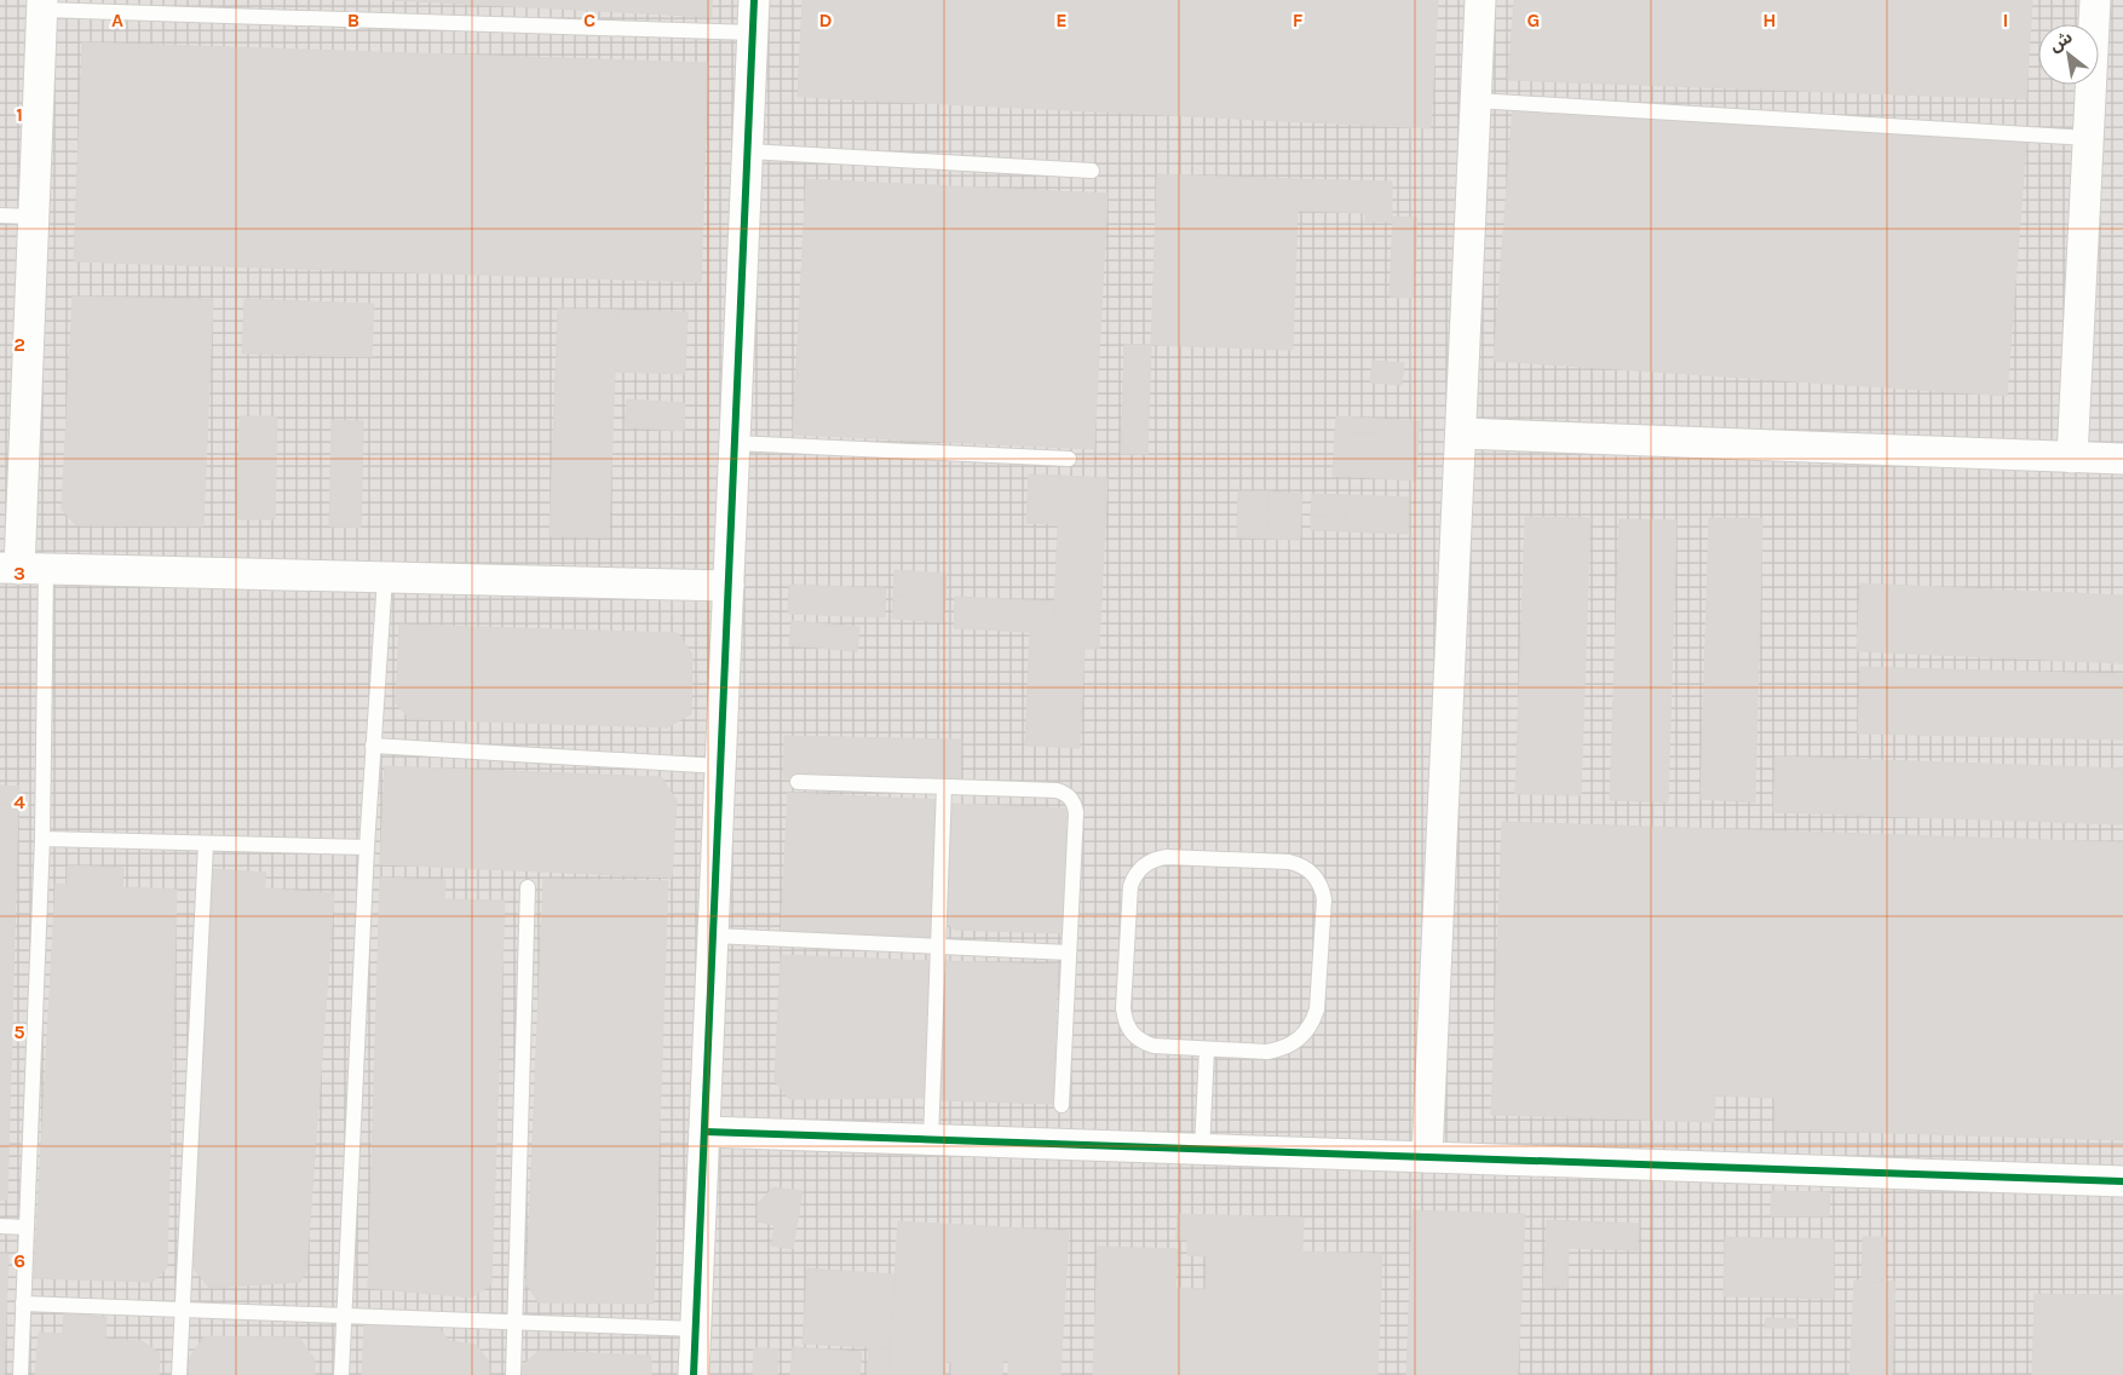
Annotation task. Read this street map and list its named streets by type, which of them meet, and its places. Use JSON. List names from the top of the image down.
{
  "north": "top left",
  "grid": {
    "columns": [
      "A",
      "B",
      "C",
      "D",
      "E",
      "F",
      "G",
      "H",
      "I"
    ],
    "rows": [
      "1",
      "2",
      "3",
      "4",
      "5",
      "6"
    ]
  }
}
